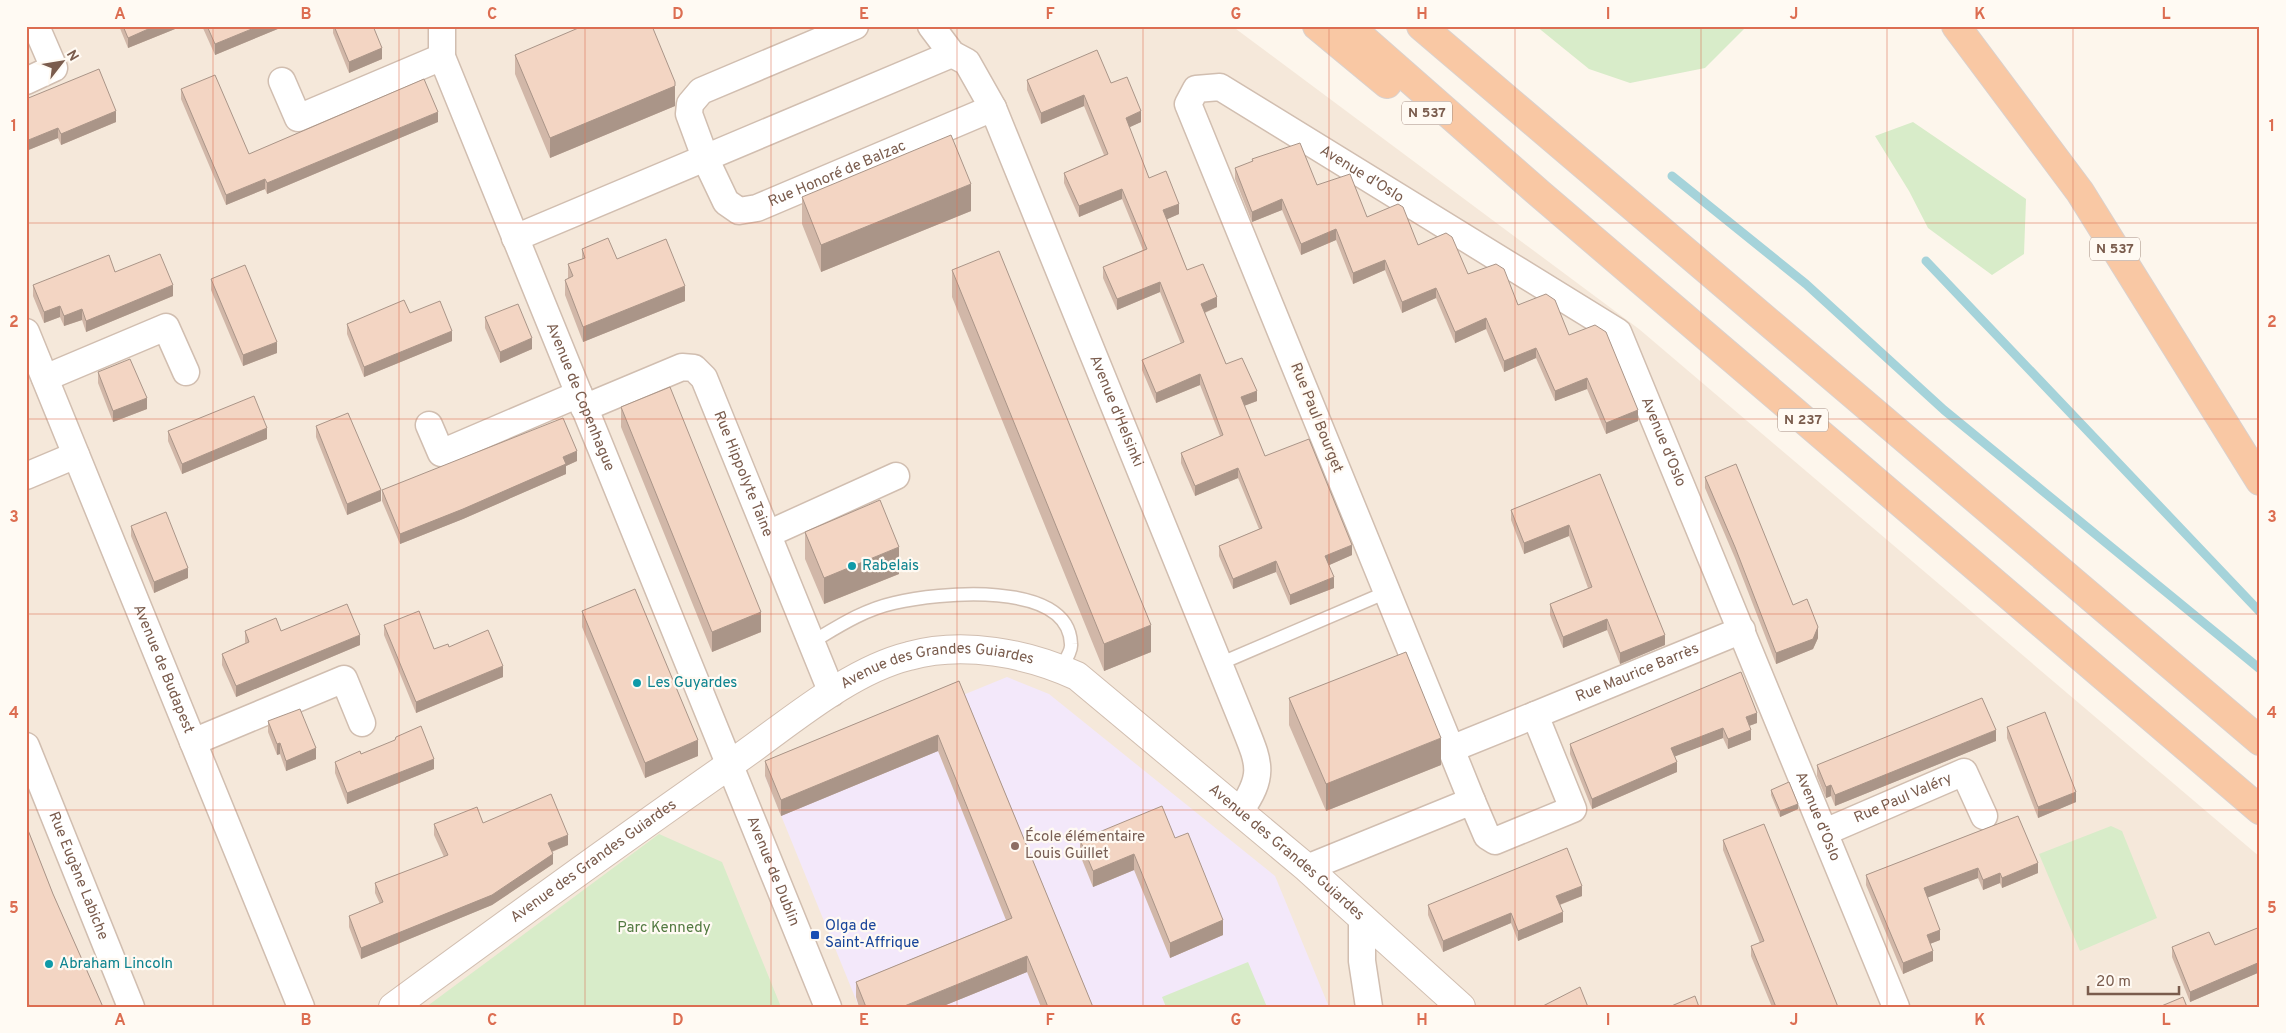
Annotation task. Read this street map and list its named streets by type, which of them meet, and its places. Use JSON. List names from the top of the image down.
{
  "streets": {
    "highway": ["N 537", "N 237"],
    "street": [
      "Rue Honoré de Balzac",
      "Avenue d'Oslo",
      "Avenue de Copenhague",
      "Avenue d'Helsinki",
      "Rue Paul Bourget",
      "Rue Hippolyte Taine",
      "Avenue de Budapest",
      "Rue Maurice Barrès",
      "Avenue des Grandes Guiardes",
      "Rue Paul Valéry",
      "Avenue de Dublin",
      "Rue Eugène Labiche"
    ]
  },
  "crossings": [
    ["N 537", "N 237"],
    ["Rue Honoré de Balzac", "Avenue d'Helsinki"],
    ["Avenue d'Oslo", "Rue Paul Bourget"],
    ["Avenue d'Oslo", "Rue Maurice Barrès"],
    ["Avenue d'Oslo", "Rue Paul Valéry"],
    ["Avenue de Copenhague", "Rue Hippolyte Taine"],
    ["Avenue de Copenhague", "Avenue des Grandes Guiardes"],
    ["Avenue de Copenhague", "Avenue de Dublin"],
    ["Avenue d'Helsinki", "Avenue des Grandes Guiardes"],
    ["Rue Paul Bourget", "Rue Maurice Barrès"],
    ["Rue Hippolyte Taine", "Avenue des Grandes Guiardes"],
    ["Avenue des Grandes Guiardes", "Avenue de Dublin"]
  ],
  "parks": ["Parc Kennedy"],
  "places": {
    "other": [
      "Rabelais",
      "Les Guyardes",
      "École élémentaire Louis Guillet",
      "Abraham Lincoln"
    ],
    "transit": ["Olga de Saint-Affrique"]
  },
  "scale_bar": "20 m",
  "north": "top right",
  "grid": {
    "columns": [
      "A",
      "B",
      "C",
      "D",
      "E",
      "F",
      "G",
      "H",
      "I",
      "J",
      "K",
      "L"
    ],
    "rows": [
      "1",
      "2",
      "3",
      "4",
      "5"
    ]
  }
}
